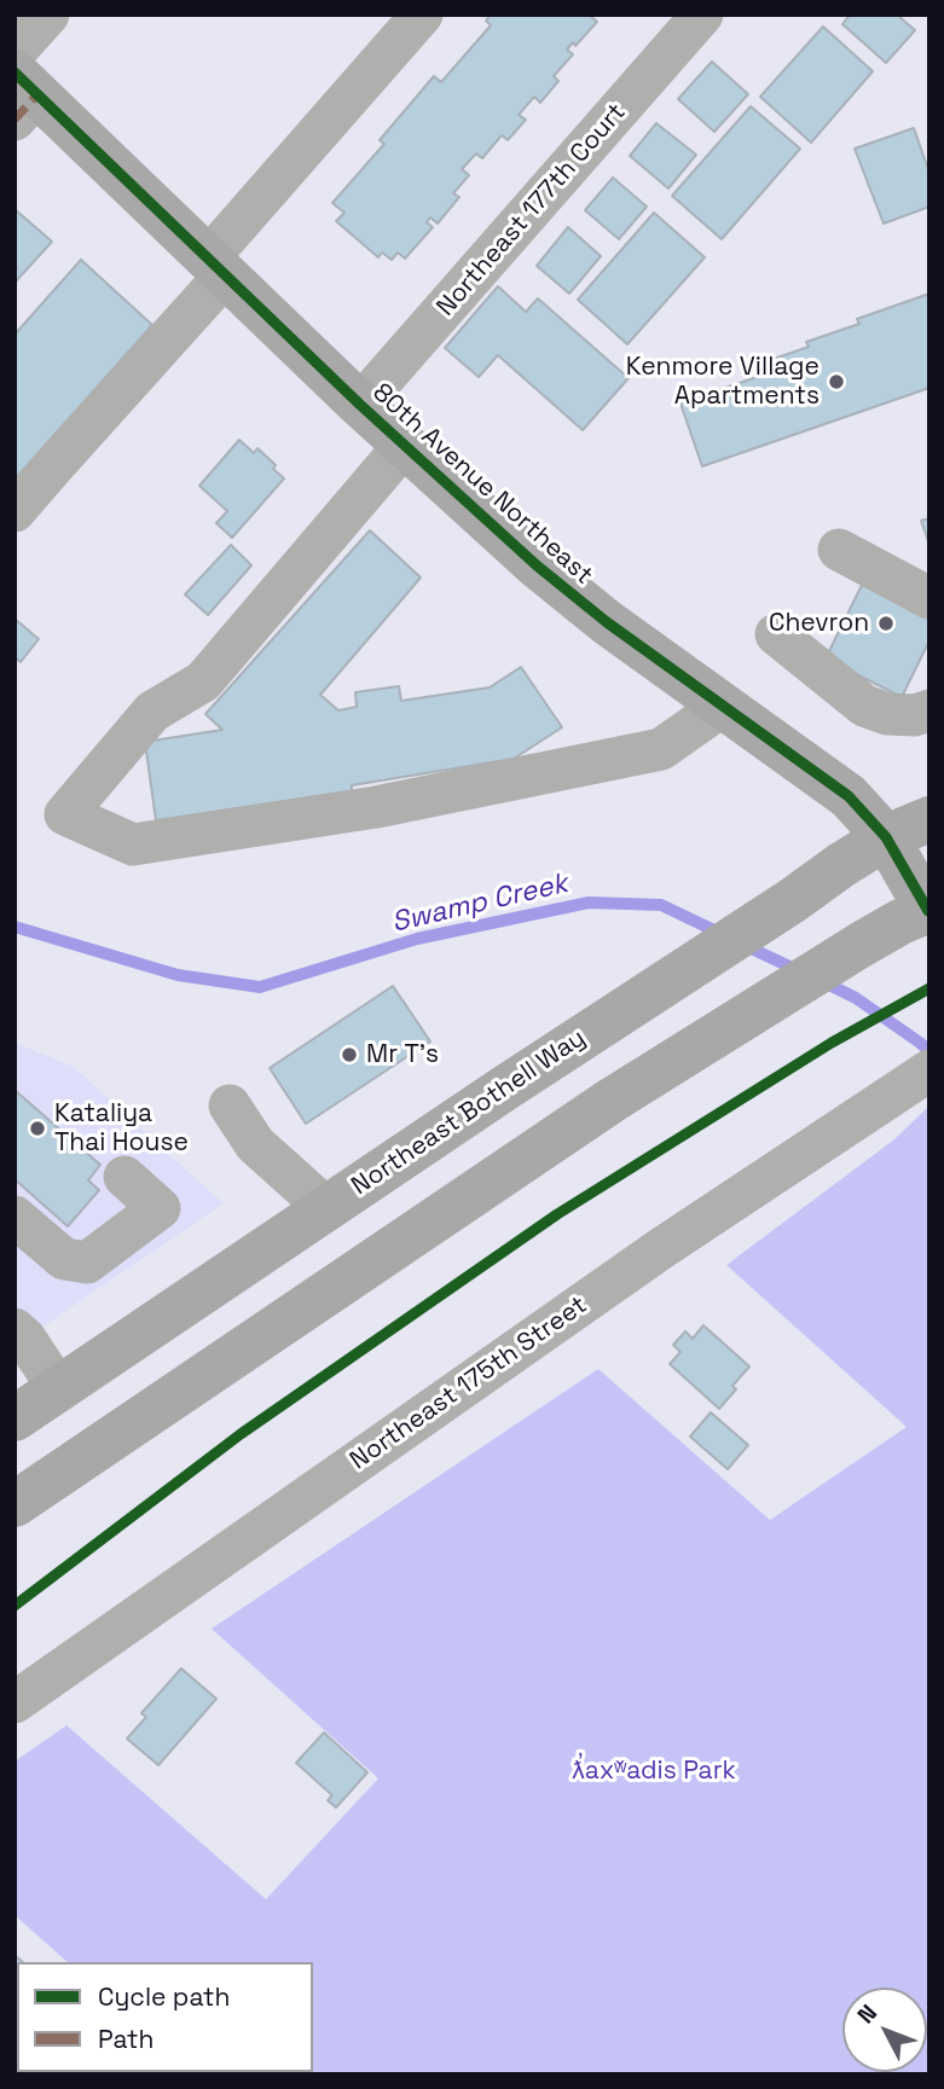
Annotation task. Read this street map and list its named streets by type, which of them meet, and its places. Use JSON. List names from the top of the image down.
{
  "streets": {
    "main road": ["80th Avenue Northeast", "Northeast Bothell Way"],
    "street": ["Northeast 177th Court", "Northeast 175th Street"]
  },
  "crossings": [
    ["Northeast 177th Court", "80th Avenue Northeast"],
    ["80th Avenue Northeast", "Northeast Bothell Way"]
  ],
  "water": ["Swamp Creek"],
  "parks": ["ƛ̕ax̌ʷadis Park"],
  "places": [
    "Kenmore Village Apartments",
    "Chevron",
    "Mr T's",
    "Kataliya Thai House"
  ],
  "legend": ["Cycle path", "Path"],
  "north": "top left"
}
